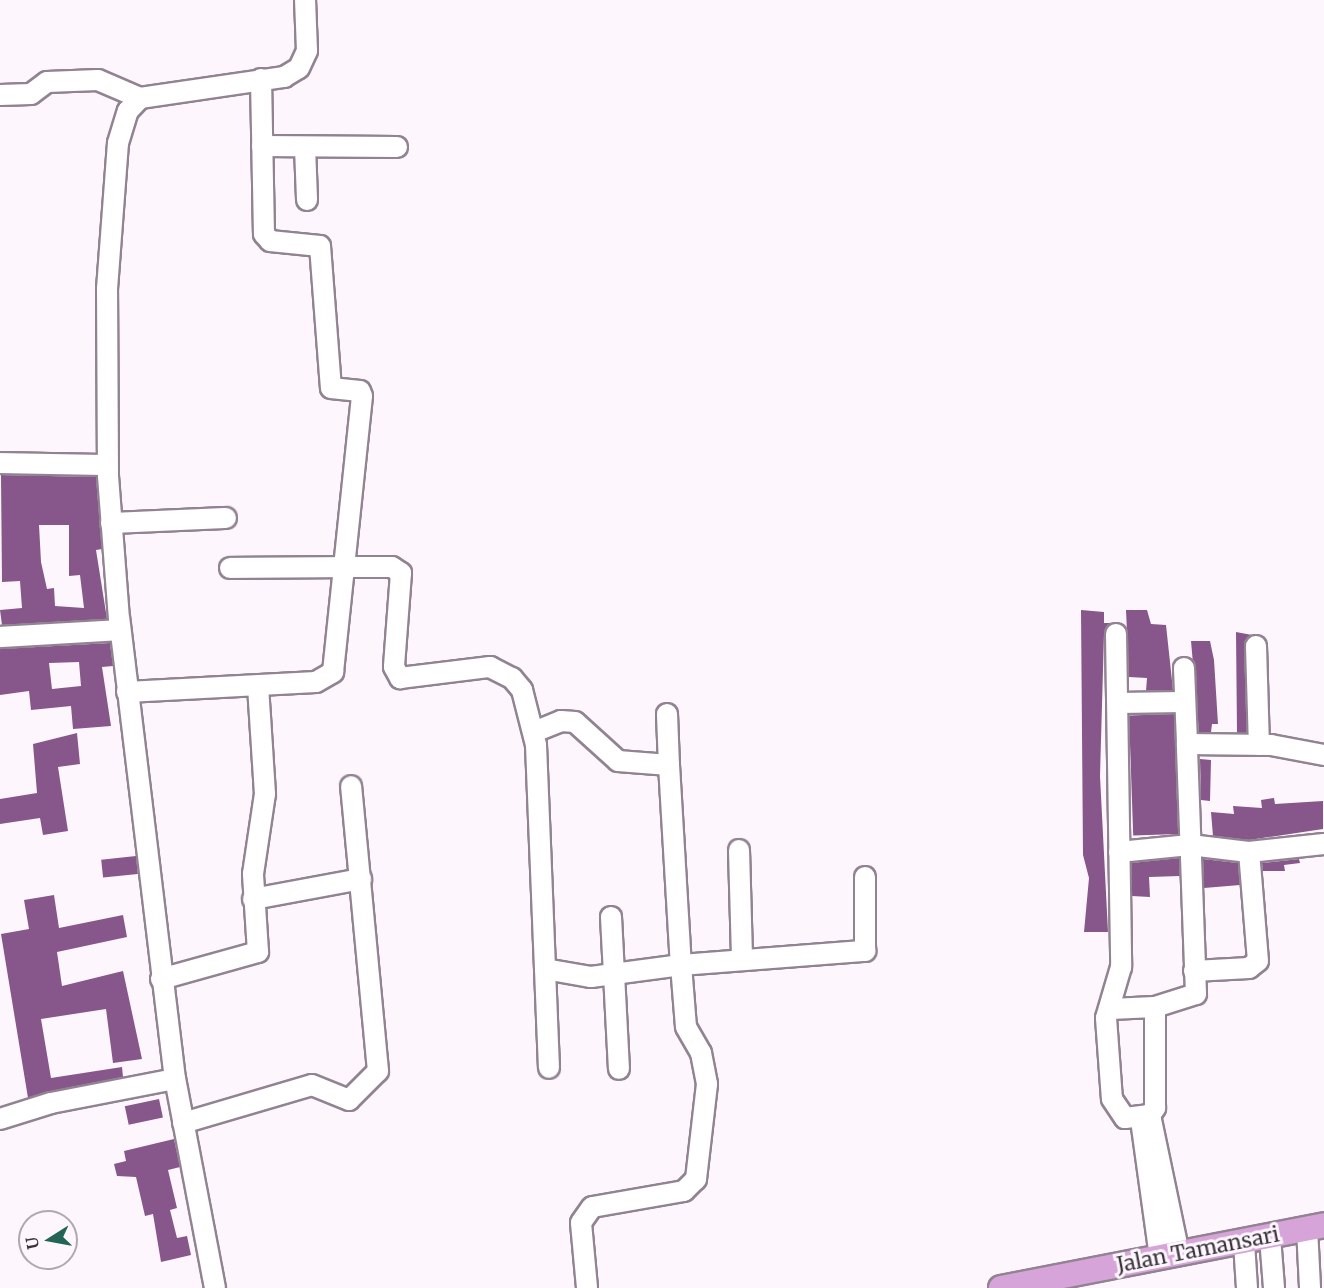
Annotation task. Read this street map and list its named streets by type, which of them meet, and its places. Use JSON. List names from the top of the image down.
{
  "streets": {
    "main road": ["Jalan Tamansari"]
  },
  "north": "left"
}
